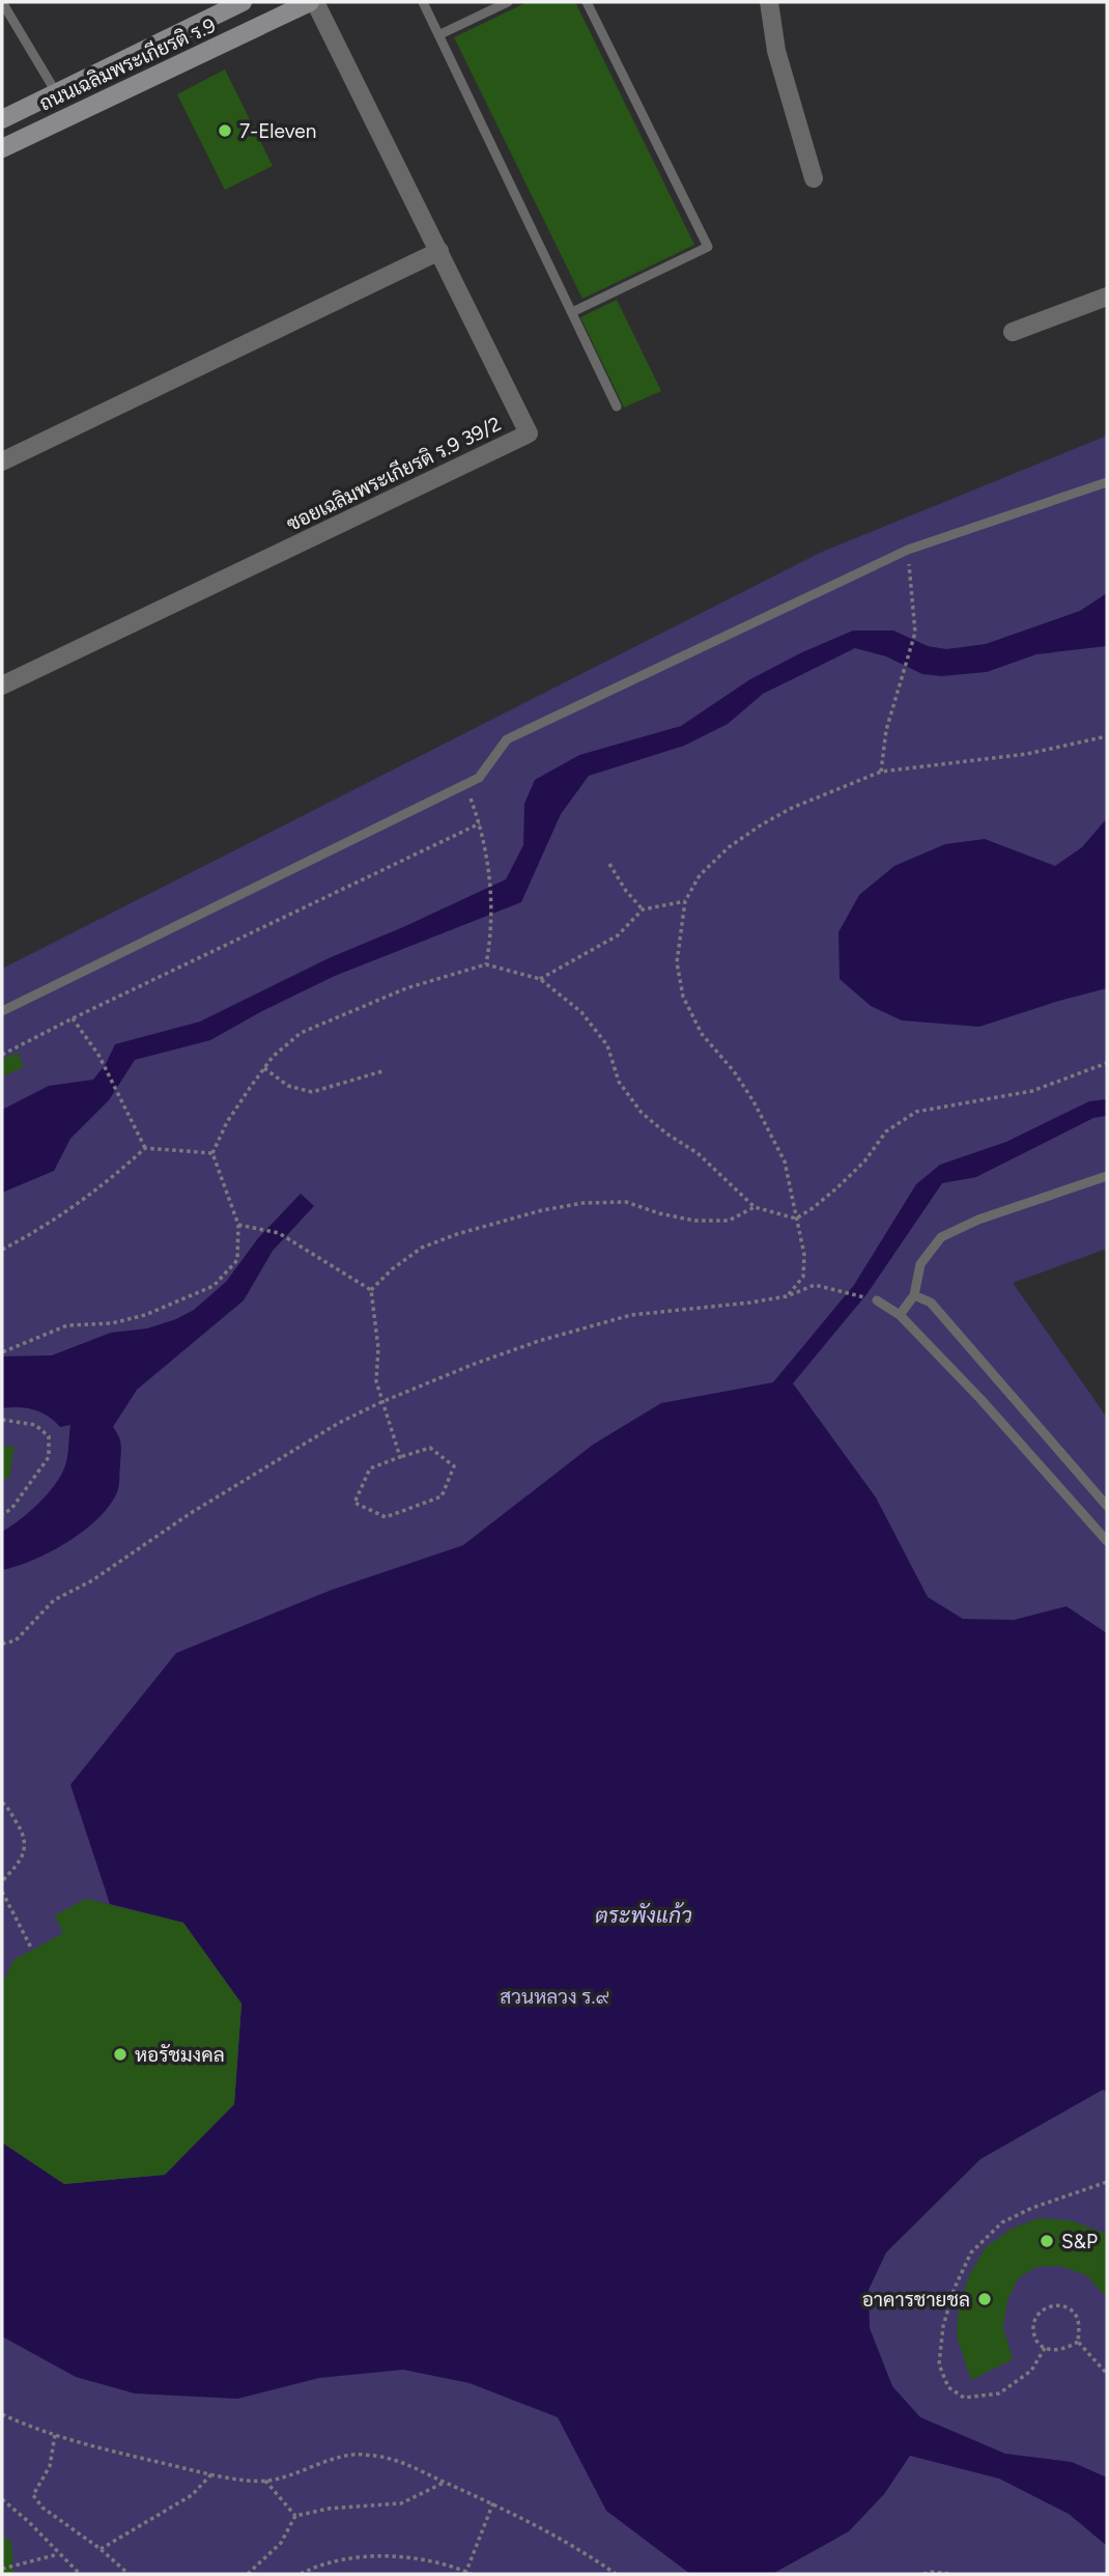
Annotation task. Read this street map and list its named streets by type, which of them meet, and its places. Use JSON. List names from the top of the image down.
{
  "streets": {
    "main road": ["ถนนเฉลิมพระเกียรติ ร.9"],
    "street": ["ซอยเฉลิมพระเกียรติ ร.9 39/2"]
  },
  "crossings": [
    ["ถนนเฉลิมพระเกียรติ ร.9", "ซอยเฉลิมพระเกียรติ ร.9 39/2"]
  ],
  "water": ["ตระพังแก้ว"],
  "parks": ["สวนหลวง ร.๙"],
  "places": [
    "7-Eleven",
    "หอรัชมงคล",
    "S&P",
    "อาคารชายชล"
  ]
}
